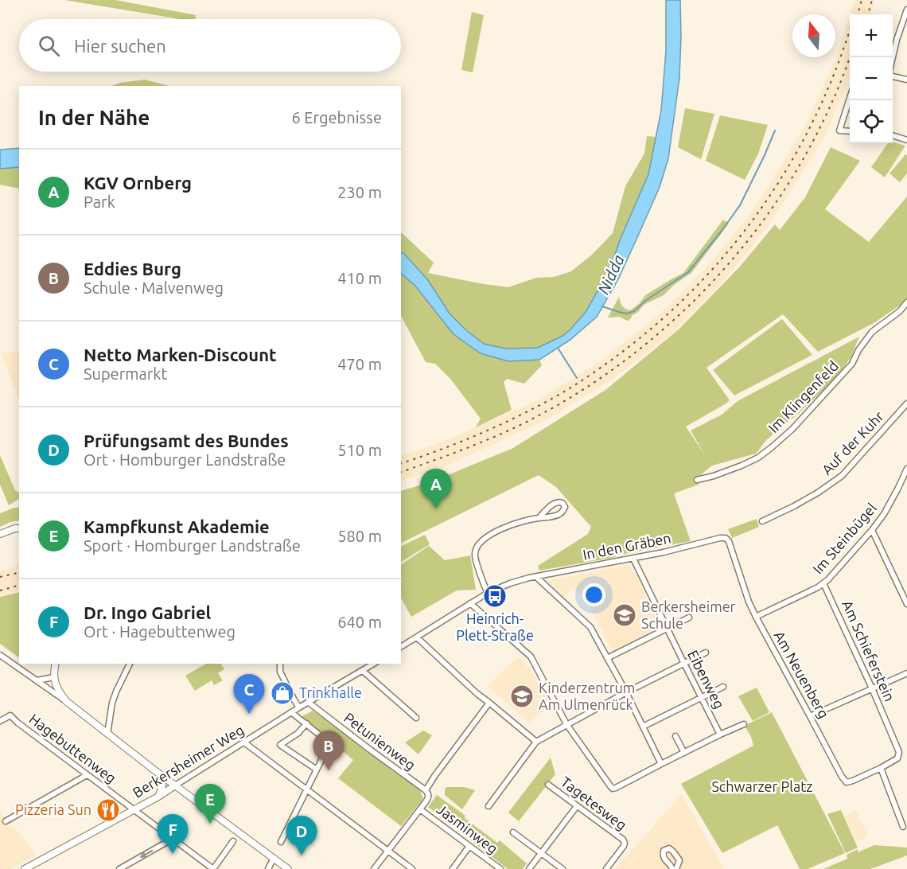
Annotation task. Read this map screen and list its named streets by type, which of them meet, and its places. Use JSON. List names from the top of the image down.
{
  "streets": {
    "street": [
      "Im Klingenfeld",
      "Auf der Kuhr",
      "Im Steinbügel",
      "In den Gräben",
      "Am Schieferstein",
      "Am Neuenberg",
      "Eibenweg",
      "Petunienweg",
      "Hagebuttenweg",
      "Berkersheimer Weg",
      "Tagetesweg",
      "Jasminweg"
    ]
  },
  "crossings": [
    ["Im Steinbügel", "Am Schieferstein"],
    ["Im Steinbügel", "Am Neuenberg"],
    ["In den Gräben", "Am Neuenberg"],
    ["In den Gräben", "Eibenweg"],
    ["Am Schieferstein", "Am Neuenberg"],
    ["Petunienweg", "Berkersheimer Weg"],
    ["Hagebuttenweg", "Berkersheimer Weg"]
  ],
  "water": ["Nidda"],
  "parks": ["Schwarzer Platz"],
  "places": {
    "bus stop": ["Heinrich- Plett-Straße"],
    "school or university": ["Berkersheimer Schule", "Kinderzentrum Am Ulmenrück"],
    "shop": ["Trinkhalle"],
    "restaurant": ["Pizzeria Sun"]
  },
  "north": "top",
  "page": {
    "map_buttons": ["+", "−"],
    "search": "Hier suchen",
    "heading": ["In der Nähe", "6 Ergebnisse"],
    "list": [
      {
        "mark": "A",
        "name": "KGV Ornberg",
        "note": "Park",
        "value": "230 m"
      },
      {
        "mark": "B",
        "name": "Eddies Burg",
        "note": "Schule · Malvenweg",
        "value": "410 m"
      },
      {
        "mark": "C",
        "name": "Netto Marken-Discount",
        "note": "Supermarkt",
        "value": "470 m"
      },
      {
        "mark": "D",
        "name": "Prüfungsamt des Bundes",
        "note": "Ort · Homburger Landstraße",
        "value": "510 m"
      },
      {
        "mark": "E",
        "name": "Kampfkunst Akademie",
        "note": "Sport · Homburger Landstraße",
        "value": "580 m"
      },
      {
        "mark": "F",
        "name": "Dr. Ingo Gabriel",
        "note": "Ort · Hagebuttenweg",
        "value": "640 m"
      }
    ],
    "pins": [
      "A",
      "C",
      "B",
      "E",
      "F",
      "D"
    ]
  }
}
